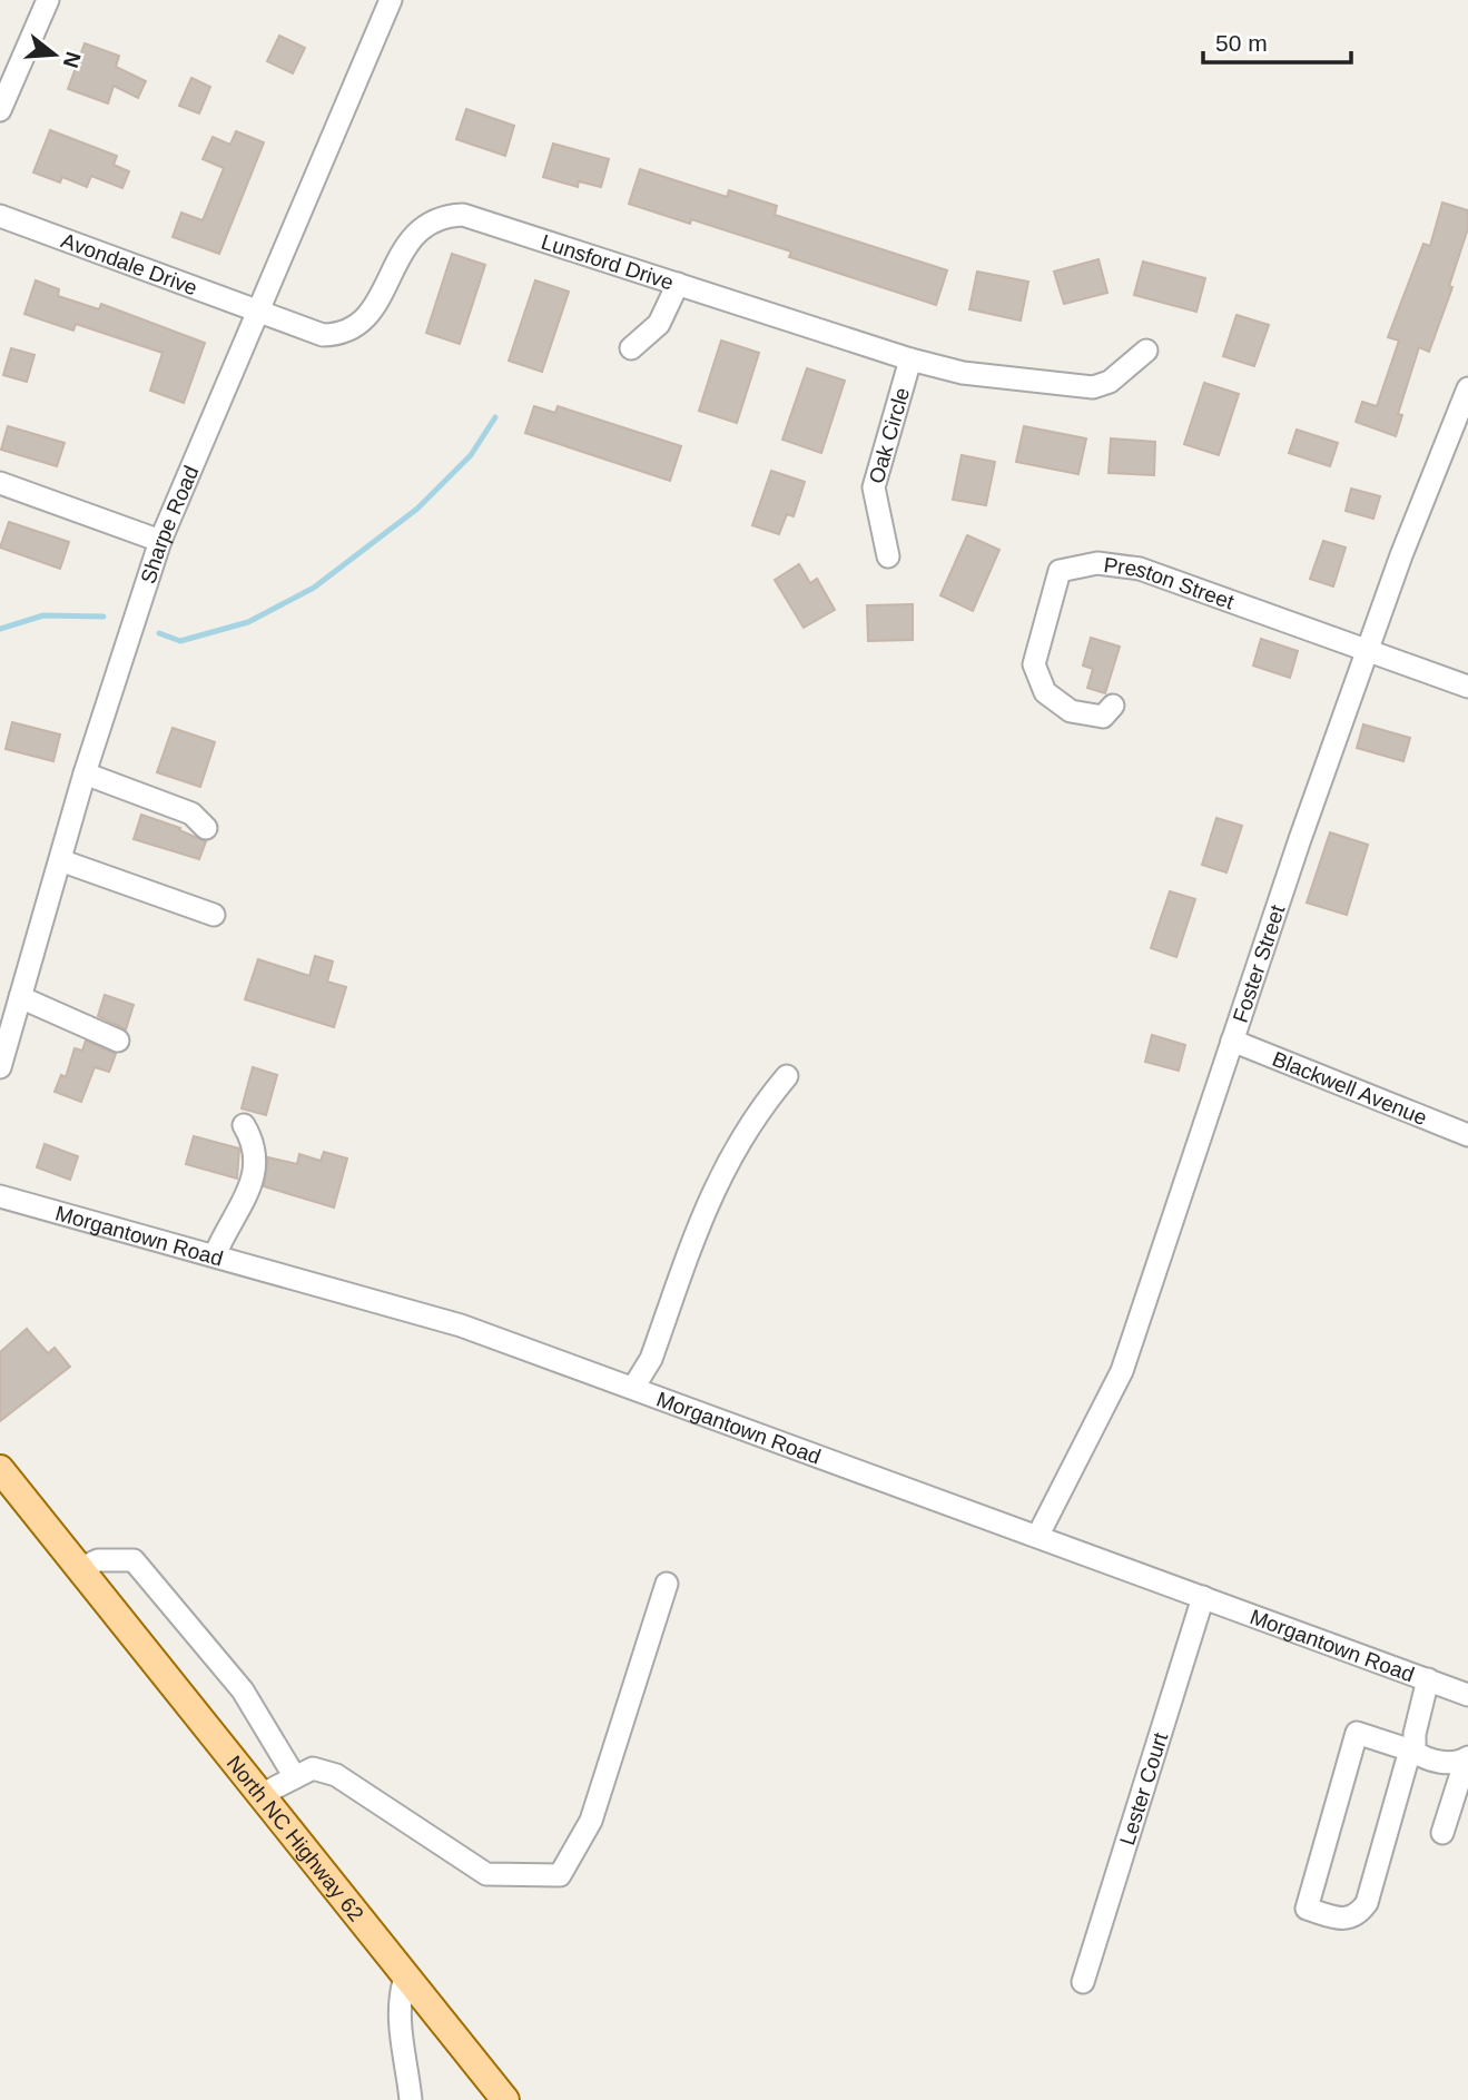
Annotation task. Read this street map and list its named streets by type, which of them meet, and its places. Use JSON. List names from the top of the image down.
{
  "streets": {
    "main road": ["North NC Highway 62"],
    "street": [
      "Lunsford Drive",
      "Avondale Drive",
      "Oak Circle",
      "Sharpe Road",
      "Preston Street",
      "Foster Street",
      "Blackwell Avenue",
      "Morgantown Road",
      "Lester Court"
    ]
  },
  "crossings": [
    ["Lunsford Drive", "Avondale Drive"],
    ["Lunsford Drive", "Oak Circle"],
    ["Lunsford Drive", "Sharpe Road"],
    ["Avondale Drive", "Sharpe Road"],
    ["Preston Street", "Foster Street"],
    ["Foster Street", "Blackwell Avenue"],
    ["Foster Street", "Morgantown Road"],
    ["Morgantown Road", "Lester Court"]
  ],
  "scale_bar": "50 m",
  "north": "right"
}
